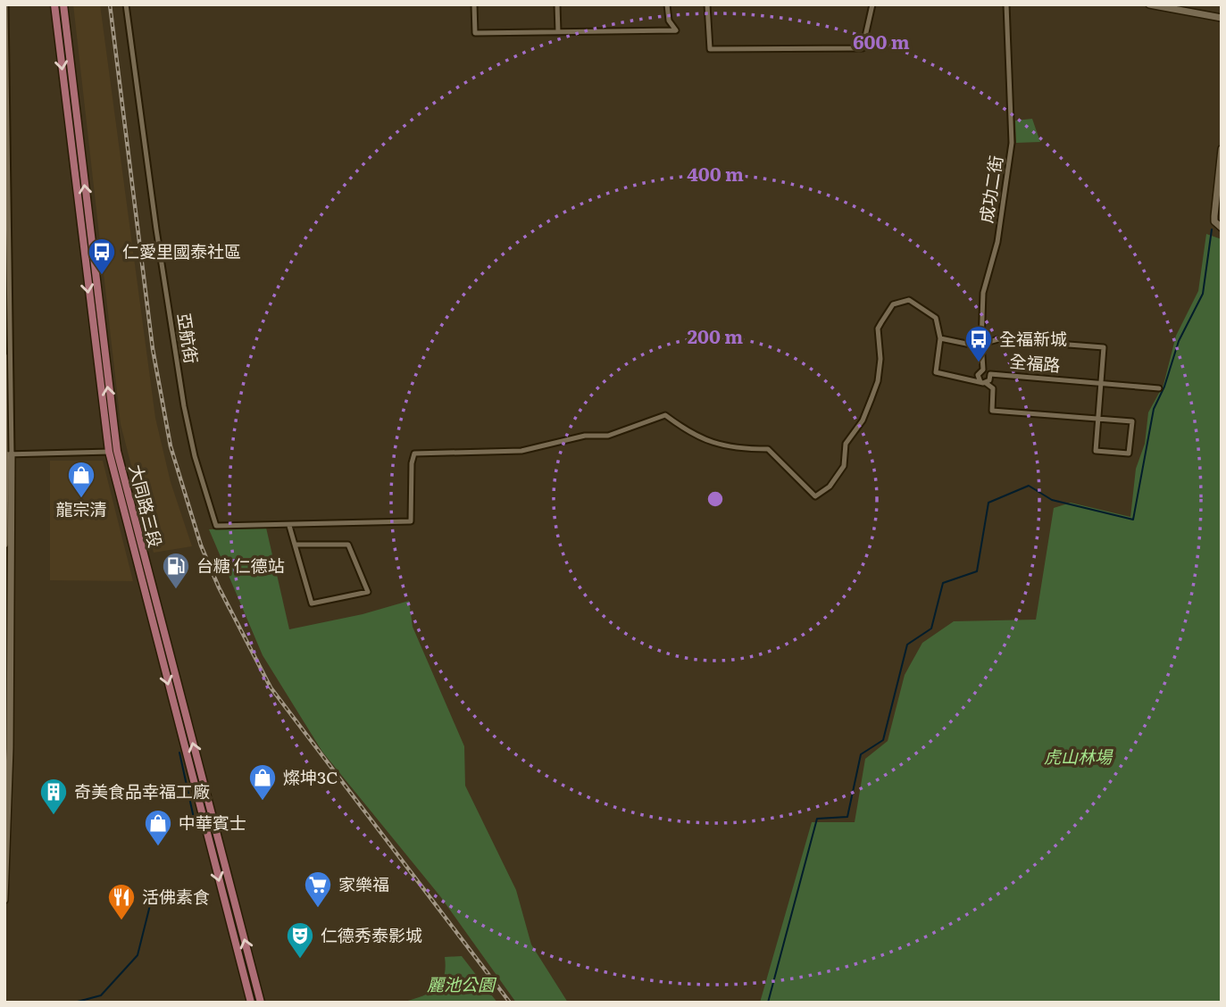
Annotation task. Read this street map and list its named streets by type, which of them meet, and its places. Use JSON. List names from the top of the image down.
{
  "streets": {
    "main road": ["大同路三段"],
    "street": ["成功二街", "亞航街", "全福路"]
  },
  "parks": ["虎山林場", "麗池公園"],
  "places": {
    "bus stop": ["仁愛里國泰社區", "全福新城"],
    "shop": ["龍宗清", "燦坤3C", "中華賓士"],
    "fuel station": ["台糖 仁德站"],
    "building": ["奇美食品幸福工廠"],
    "supermarket": ["家樂福"],
    "restaurant": ["活佛素食"],
    "theatre": ["仁德秀泰影城"]
  },
  "rings": ["600 m", "400 m", "200 m"]
}
